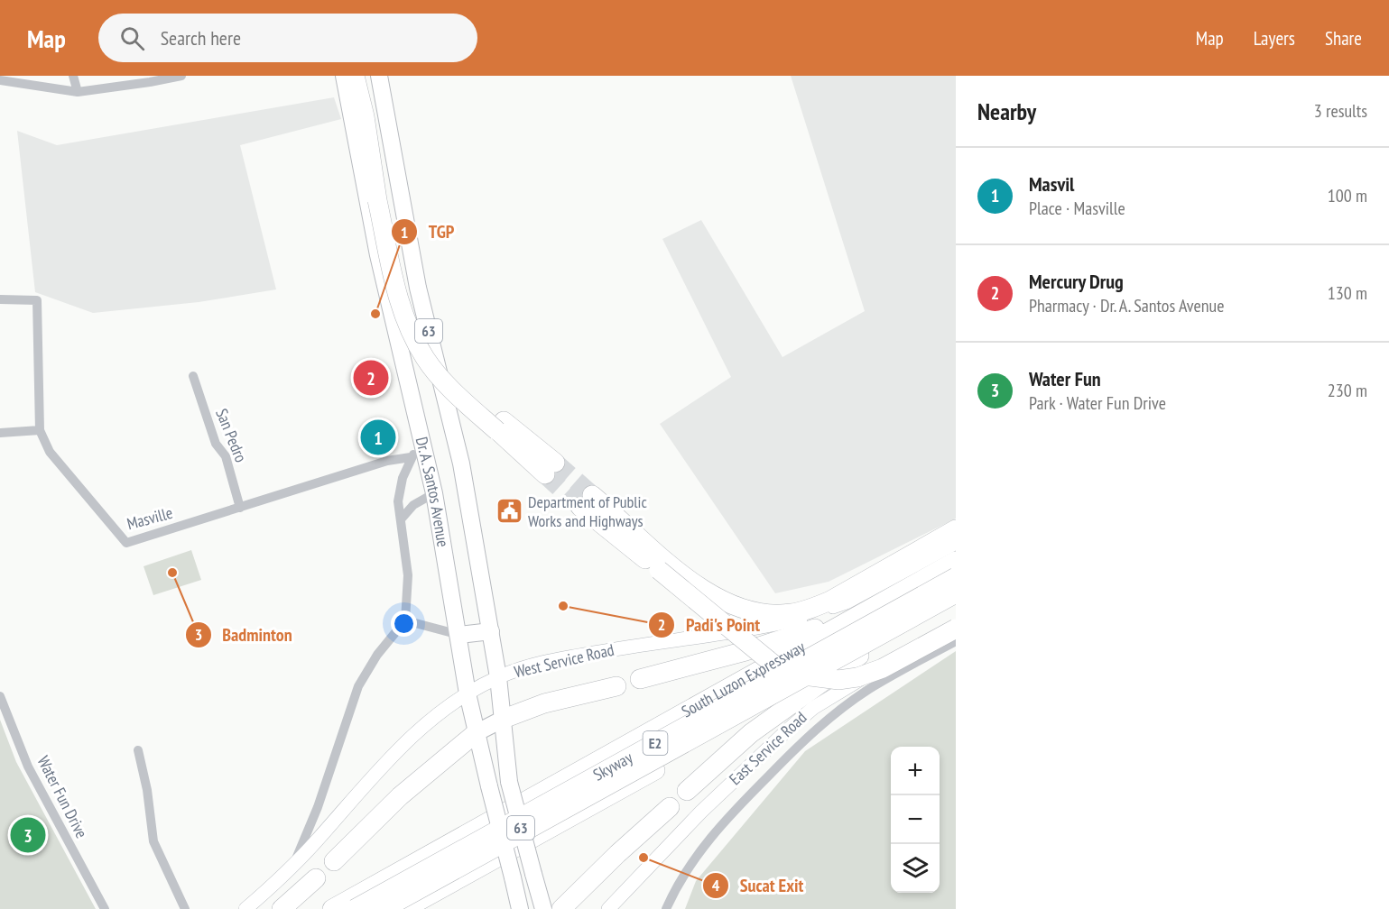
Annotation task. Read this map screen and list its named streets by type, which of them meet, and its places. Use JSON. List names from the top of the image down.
{
  "streets": {
    "highway": ["South Luzon Expressway", "E2", "Skyway"],
    "main road": [
      "63",
      "Dr. A. Santos Avenue",
      "West Service Road",
      "East Service Road"
    ],
    "street": ["San Pedro", "Masville", "Water Fun Drive"]
  },
  "crossings": [
    ["San Pedro", "Masville"],
    ["Dr. A. Santos Avenue", "West Service Road"]
  ],
  "places": {
    "other": [
      "TGP",
      "Badminton",
      "Padi's Point",
      "Sucat Exit"
    ],
    "public building": ["Department of Public Works and Highways"]
  },
  "page": {
    "header": "Map",
    "search": "Search here",
    "nav": ["Map", "Layers", "Share"],
    "heading": ["Nearby", "3 results"],
    "list": [
      {
        "mark": "1",
        "name": "Masvil",
        "note": "Place · Masville",
        "value": "100 m"
      },
      {
        "mark": "2",
        "name": "Mercury Drug",
        "note": "Pharmacy · Dr. A. Santos Avenue",
        "value": "130 m"
      },
      {
        "mark": "3",
        "name": "Water Fun",
        "note": "Park · Water Fun Drive",
        "value": "230 m"
      }
    ],
    "pins": ["2", "1", "3"],
    "map_buttons": ["+", "−"]
  }
}
